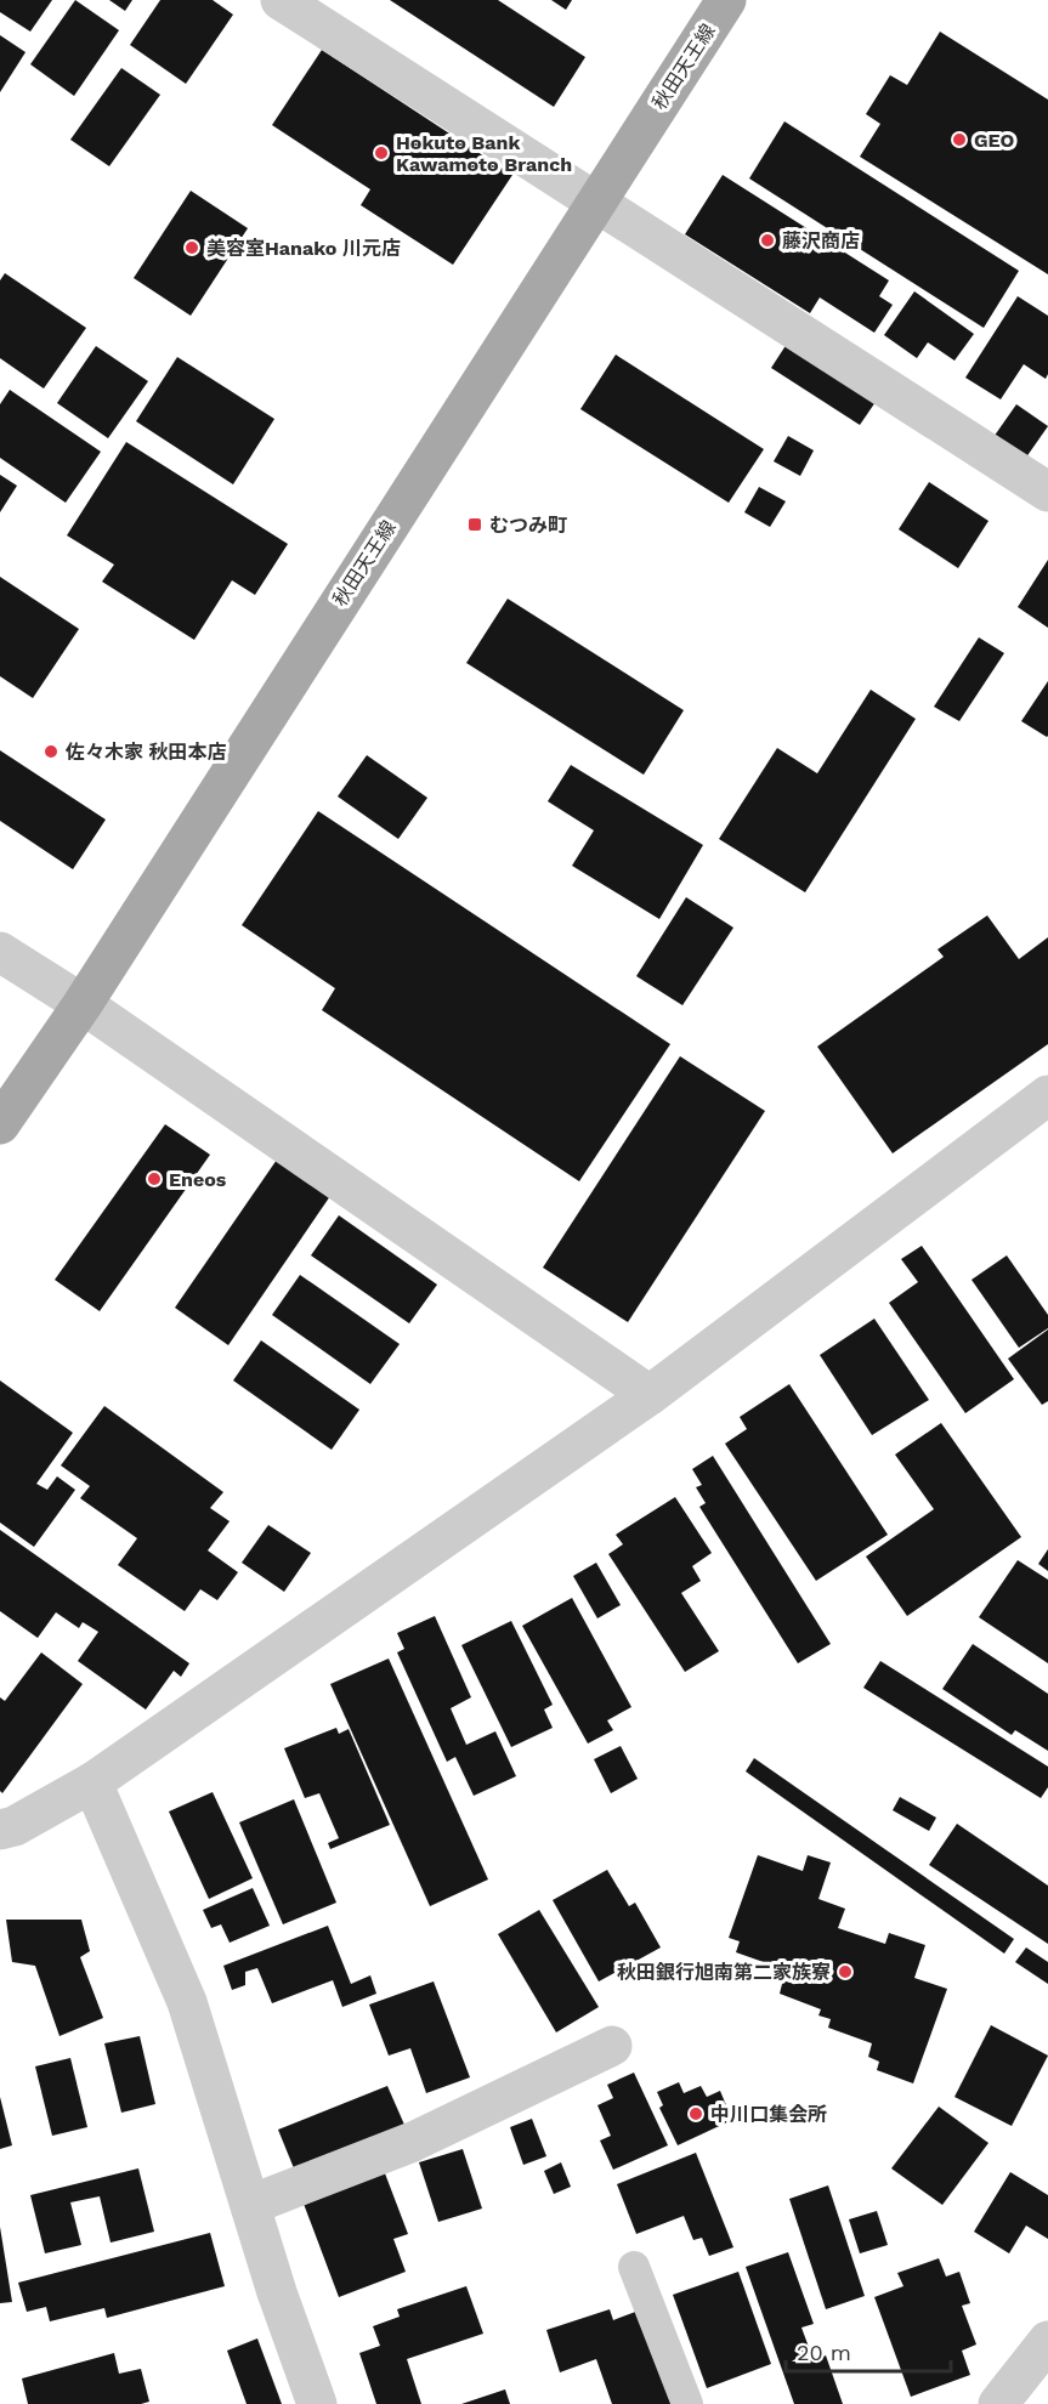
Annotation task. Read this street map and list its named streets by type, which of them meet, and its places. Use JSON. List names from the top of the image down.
{
  "streets": {
    "main road": ["秋田天王線"]
  },
  "places": {
    "other": [
      "GEO",
      "Hokuto Bank Kawamoto Branch",
      "藤沢商店",
      "美容室Hanako 川元店",
      "佐々木家 秋田本店",
      "Eneos",
      "秋田銀行旭南第二家族寮",
      "中川口集会所"
    ],
    "transit": ["むつみ町"]
  },
  "scale_bar": "20 m"
}
